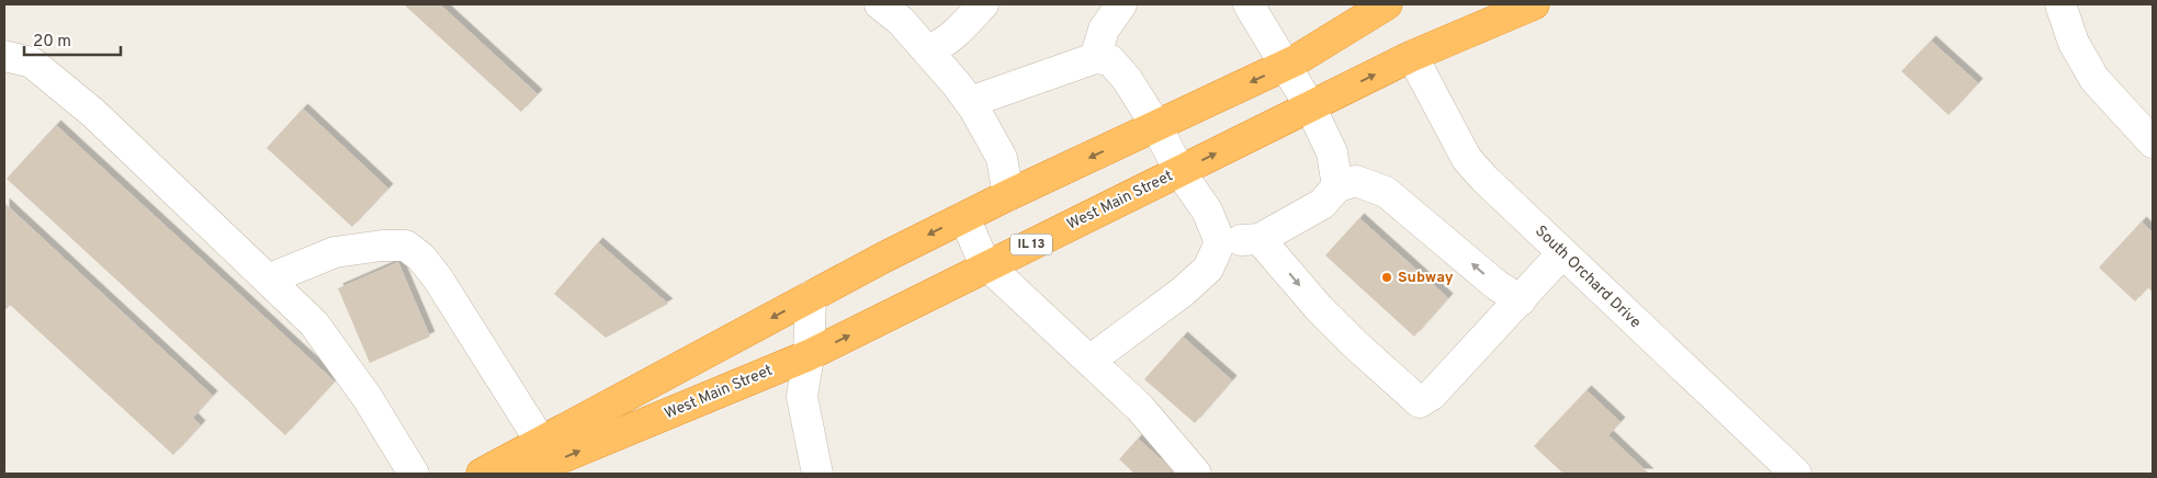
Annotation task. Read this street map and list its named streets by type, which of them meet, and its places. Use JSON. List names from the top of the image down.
{
  "streets": {
    "highway": ["West Main Street", "IL 13"],
    "street": ["South Orchard Drive"]
  },
  "crossings": [
    ["West Main Street", "South Orchard Drive"]
  ],
  "places": ["Subway"],
  "scale_bar": "20 m"
}
